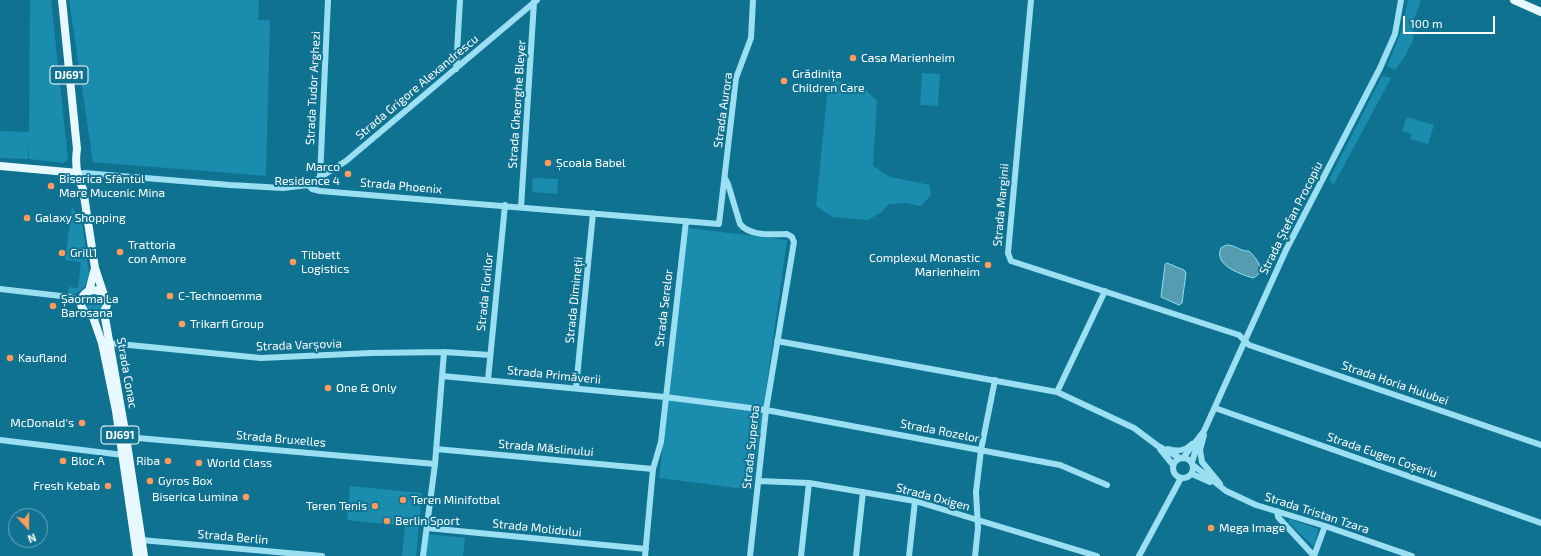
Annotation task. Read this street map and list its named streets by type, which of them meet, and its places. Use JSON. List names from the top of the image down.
{
  "streets": {
    "main road": ["DJ691", "Strada Conac"],
    "street": [
      "Strada Grigore Alexandrescu",
      "Strada Tudor Arghezi",
      "Strada Gheorghe Bleyer",
      "Strada Aurora",
      "Strada Phoenix",
      "Strada Marginii",
      "Strada Ștefan Procopiu",
      "Strada Florilor",
      "Strada Dimineții",
      "Strada Serelor",
      "Strada Varșovia",
      "Strada Primăverii",
      "Strada Horia Hulubei",
      "Strada Rozelor",
      "Strada Bruxelles",
      "Strada Superba",
      "Strada Măslinului",
      "Strada Eugen Coșeriu",
      "Strada Oxigen",
      "Strada Tristan Tzara",
      "Strada Molidului",
      "Strada Berlin"
    ]
  },
  "crossings": [
    ["DJ691", "Strada Phoenix"],
    ["DJ691", "Strada Conac"],
    ["Strada Grigore Alexandrescu", "Strada Tudor Arghezi"],
    ["Strada Grigore Alexandrescu", "Strada Gheorghe Bleyer"],
    ["Strada Grigore Alexandrescu", "Strada Phoenix"],
    ["Strada Gheorghe Bleyer", "Strada Phoenix"],
    ["Strada Aurora", "Strada Phoenix"],
    ["Strada Aurora", "Strada Superba"],
    ["Strada Phoenix", "Strada Florilor"],
    ["Strada Phoenix", "Strada Dimineții"],
    ["Strada Phoenix", "Strada Serelor"],
    ["Strada Marginii", "Strada Ștefan Procopiu"],
    ["Strada Marginii", "Strada Horia Hulubei"],
    ["Strada Ștefan Procopiu", "Strada Horia Hulubei"],
    ["Strada Ștefan Procopiu", "Strada Eugen Coșeriu"],
    ["Strada Ștefan Procopiu", "Strada Tristan Tzara"],
    ["Strada Florilor", "Strada Varșovia"],
    ["Strada Florilor", "Strada Primăverii"],
    ["Strada Dimineții", "Strada Primăverii"],
    ["Strada Serelor", "Strada Primăverii"],
    ["Strada Serelor", "Strada Măslinului"],
    ["Strada Serelor", "Strada Molidului"],
    ["Strada Varșovia", "Strada Conac"],
    ["Strada Conac", "Strada Bruxelles"],
    ["Strada Conac", "Strada Berlin"],
    ["Strada Primăverii", "Strada Rozelor"],
    ["Strada Primăverii", "Strada Superba"],
    ["Strada Rozelor", "Strada Superba"],
    ["Strada Superba", "Strada Oxigen"]
  ],
  "places": [
    "Casa Marienheim",
    "Grădinița Children Care",
    "Școala Babel",
    "Marco Residence 4",
    "Biserica Sfântul Mare Mucenic Mina",
    "Galaxy Shopping",
    "Trattoria con Amore",
    "Grill1",
    "Tibbett Logistics",
    "Complexul Monastic Marienheim",
    "C-Technoemma",
    "Șaorma La Barosana",
    "Trikarfi Group",
    "Kaufland",
    "One & Only",
    "McDonald's",
    "Bloc A",
    "Riba",
    "World Class",
    "Gyros Box",
    "Fresh Kebab",
    "Biserica Lumina",
    "Teren Minifotbal",
    "Teren Tenis",
    "Berlin Sport",
    "Mega Image"
  ],
  "scale_bar": "100 m",
  "north": "bottom"
}
